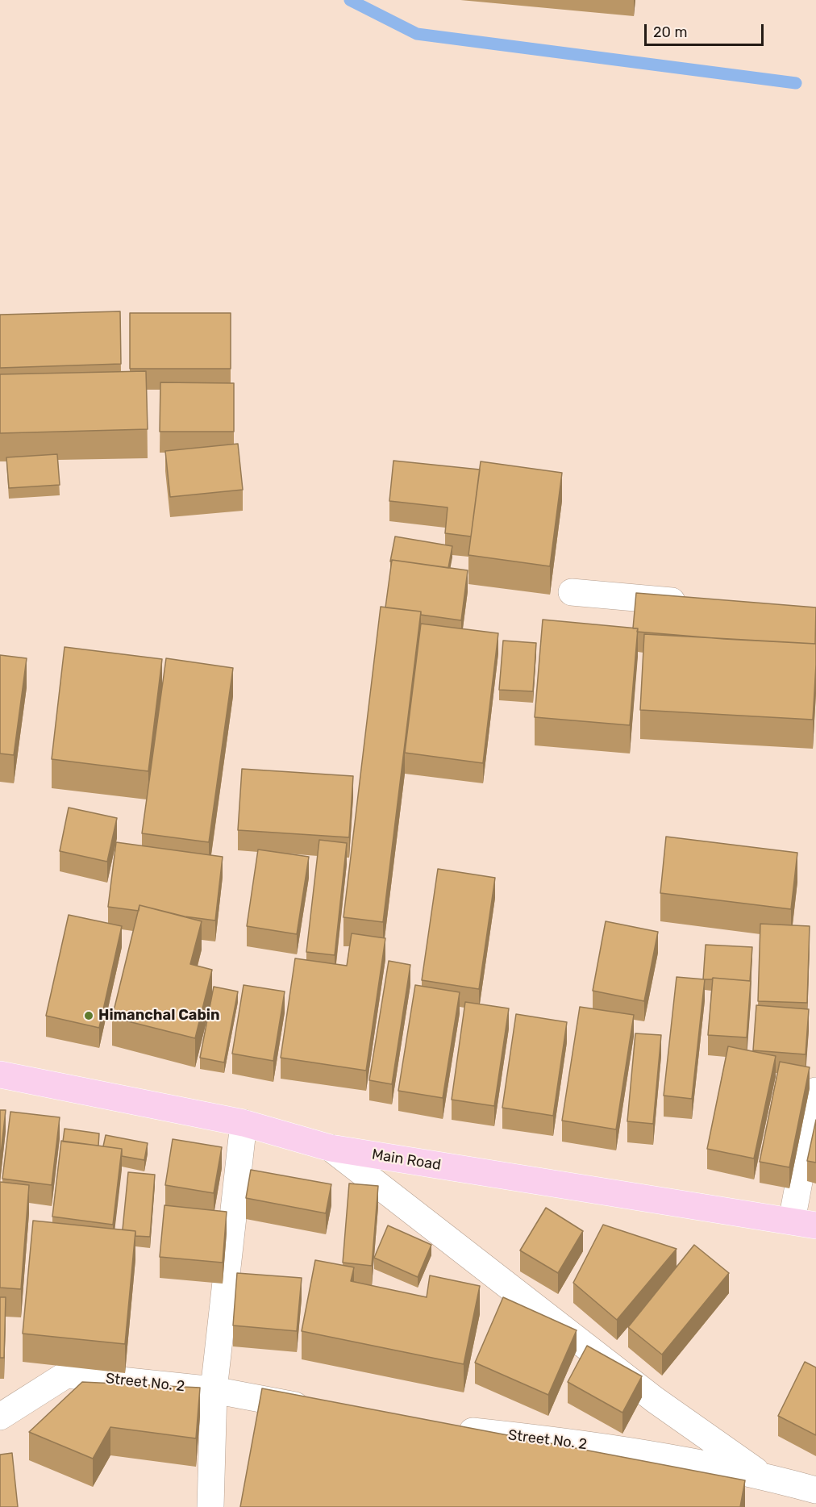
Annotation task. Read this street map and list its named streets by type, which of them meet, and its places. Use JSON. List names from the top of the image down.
{
  "streets": {
    "main road": ["Main Road"],
    "street": ["Street No. 2"]
  },
  "places": ["Himanchal Cabin"],
  "scale_bar": "20 m"
}
